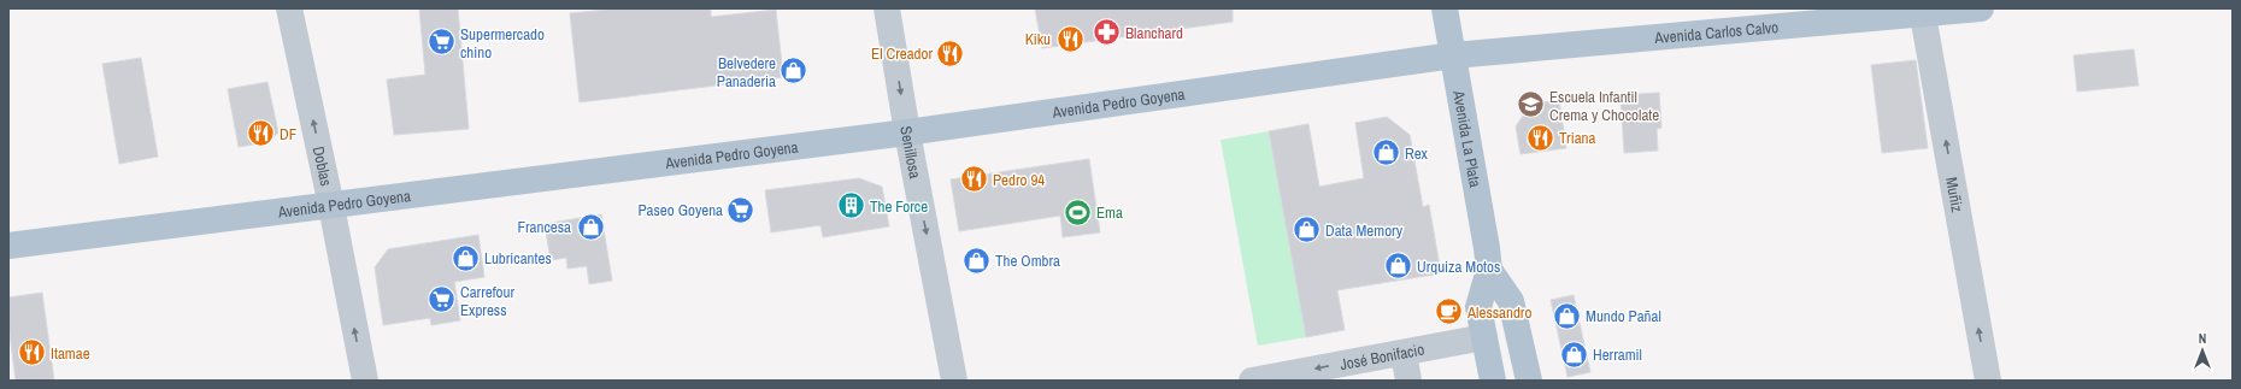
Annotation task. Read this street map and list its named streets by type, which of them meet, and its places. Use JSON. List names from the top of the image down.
{
  "streets": {
    "main road": ["Avenida Carlos Calvo", "Avenida Pedro Goyena", "Avenida La Plata"],
    "street": [
      "Senillosa",
      "Doblas",
      "Muñiz",
      "José Bonifacio"
    ]
  },
  "crossings": [
    ["Avenida Carlos Calvo", "Avenida Pedro Goyena"],
    ["Avenida Carlos Calvo", "Avenida La Plata"],
    ["Avenida Carlos Calvo", "Muñiz"],
    ["Avenida Pedro Goyena", "Avenida La Plata"],
    ["Avenida Pedro Goyena", "Senillosa"],
    ["Avenida Pedro Goyena", "Doblas"],
    ["Avenida La Plata", "José Bonifacio"]
  ],
  "one_way": [
    "Senillosa",
    "Doblas",
    "Muñiz",
    "José Bonifacio"
  ],
  "places": {
    "pharmacy": ["Blanchard"],
    "restaurant": [
      "Kiku",
      "El Creador",
      "DF",
      "Triana",
      "Pedro 94",
      "Itamae"
    ],
    "supermarket": ["Supermercado chino", "Paseo Goyena", "Carrefour Express"],
    "shop": [
      "Belvedere Panaderia",
      "Rex",
      "Francesa",
      "Data Memory",
      "Lubricantes",
      "The Ombra",
      "Urquiza Motos",
      "Mundo Pañal",
      "Herramil"
    ],
    "school or university": ["Escuela Infantil Crema y Chocolate"],
    "building": ["The Force"],
    "sports": ["Ema"],
    "cafe": ["Alessandro"]
  },
  "north": "top"
}
